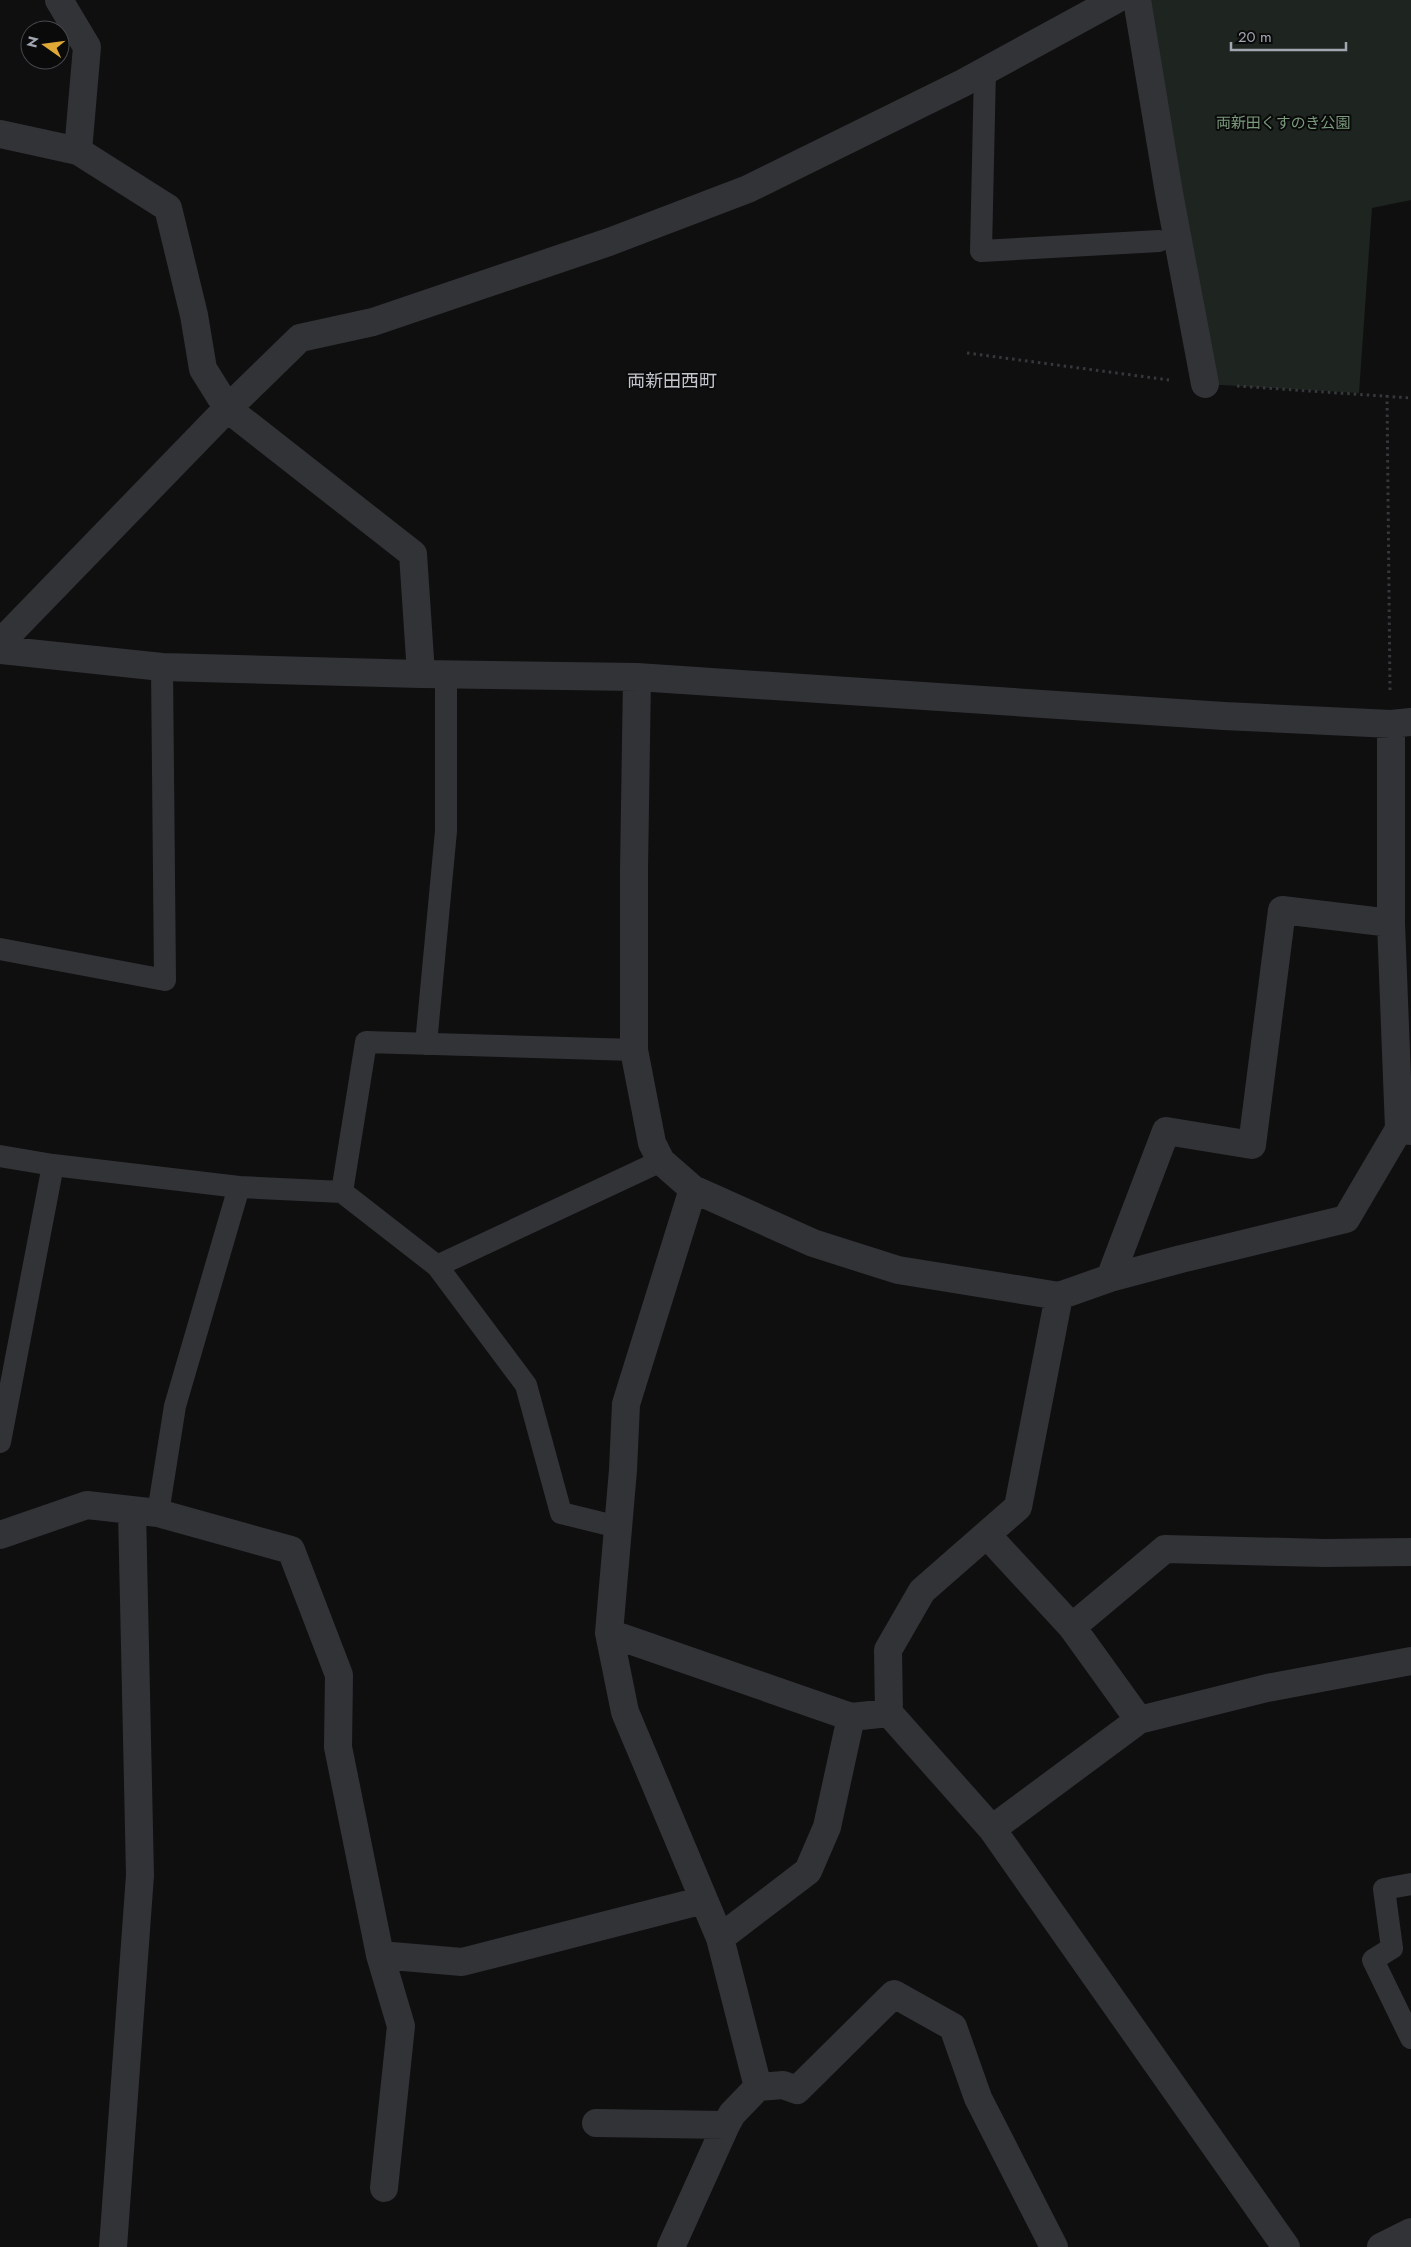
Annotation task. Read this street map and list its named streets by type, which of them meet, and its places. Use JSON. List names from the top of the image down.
{
  "districts": ["両新田西町"],
  "parks": ["両新田くすのき公園"],
  "scale_bar": "20 m",
  "north": "left"
}
